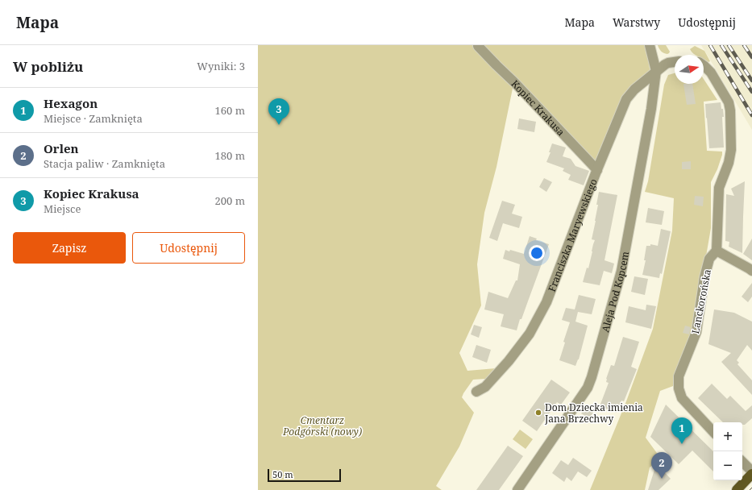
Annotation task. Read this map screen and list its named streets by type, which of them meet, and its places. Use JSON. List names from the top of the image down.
{
  "streets": {
    "street": [
      "Kopiec Krakusa",
      "Franciszka Maryewskiego",
      "Aleja Pod Kopcem",
      "Lanckorońska"
    ]
  },
  "crossings": [
    ["Kopiec Krakusa", "Franciszka Maryewskiego"],
    ["Franciszka Maryewskiego", "Aleja Pod Kopcem"]
  ],
  "parks": ["Cmentarz Podgórski (nowy)"],
  "places": ["Dom Dziecka imienia Jana Brzechwy"],
  "scale_bar": "50 m",
  "north": "right",
  "page": {
    "header": "Mapa",
    "nav": ["Mapa", "Warstwy", "Udostępnij"],
    "heading": ["W pobliżu", "Wyniki: 3"],
    "list": [
      {
        "mark": "1",
        "name": "Hexagon",
        "note": "Miejsce · Zamknięta",
        "value": "160 m"
      },
      {
        "mark": "2",
        "name": "Orlen",
        "note": "Stacja paliw · Zamknięta",
        "value": "180 m"
      },
      {
        "mark": "3",
        "name": "Kopiec Krakusa",
        "note": "Miejsce",
        "value": "200 m"
      }
    ],
    "pins": ["3", "1", "2"],
    "buttons": ["Zapisz", "Udostępnij"],
    "map_buttons": ["+", "−"],
    "scale": "50 m"
  }
}
